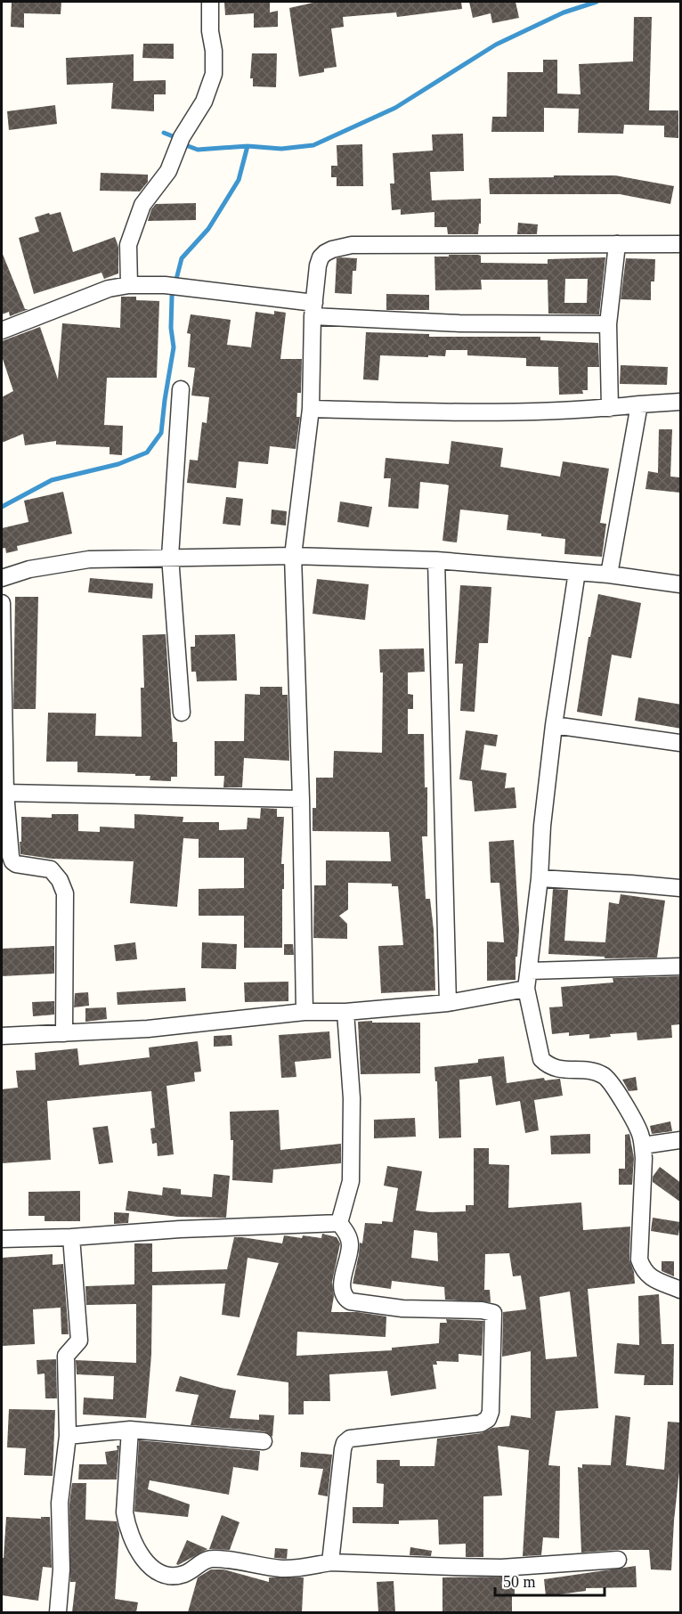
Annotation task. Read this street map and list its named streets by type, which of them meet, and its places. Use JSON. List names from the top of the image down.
{
  "scale_bar": "50 m"
}
